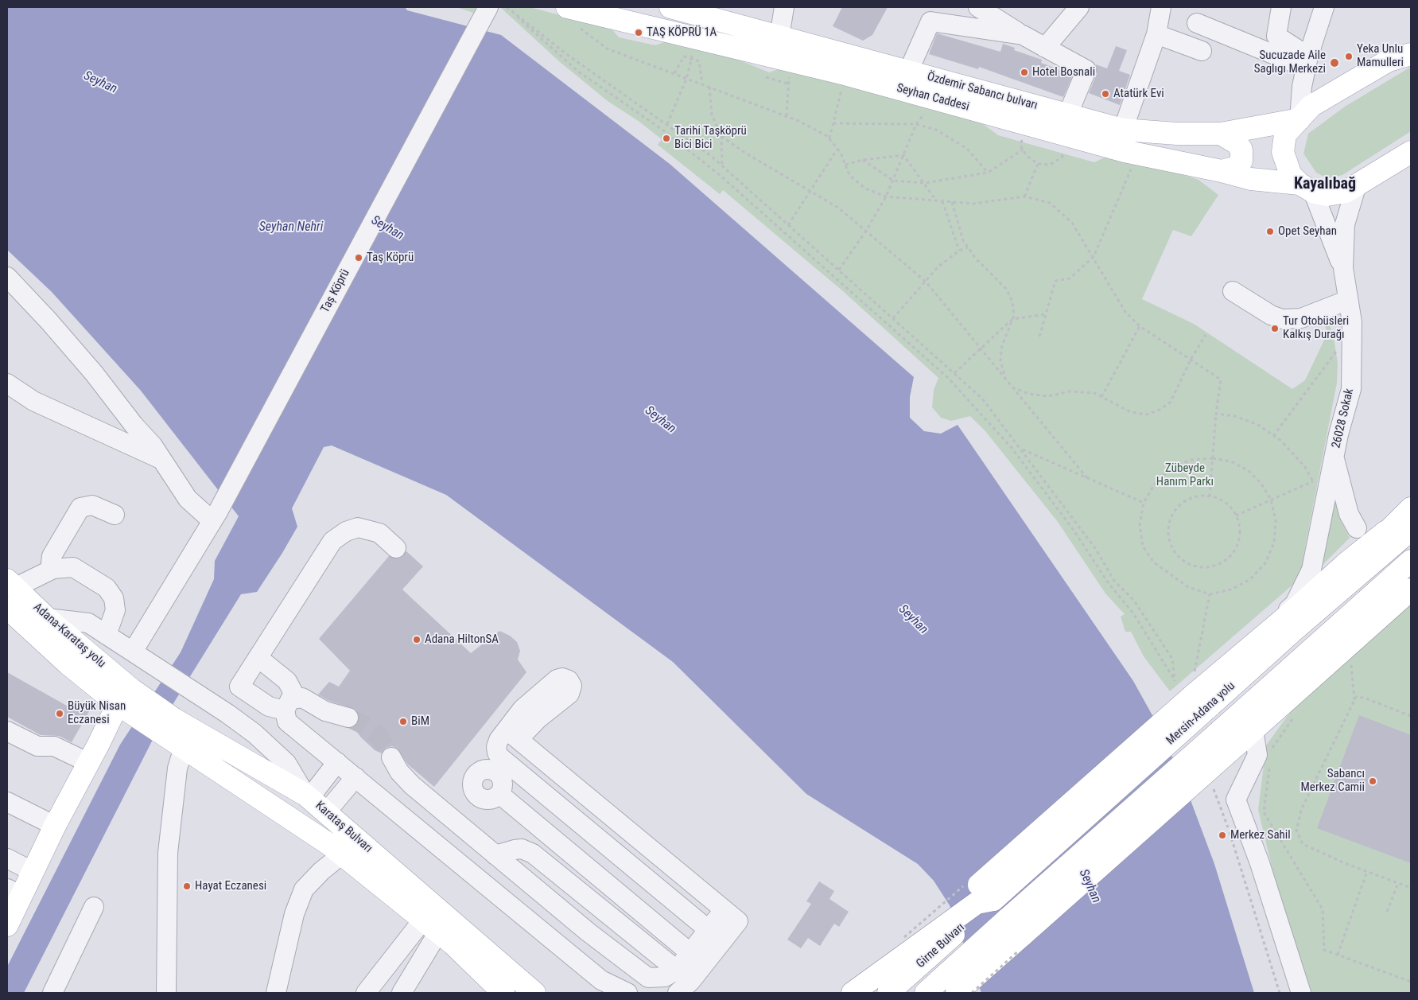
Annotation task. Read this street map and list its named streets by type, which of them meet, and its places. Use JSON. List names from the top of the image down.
{
  "streets": {
    "main road": [
      "Özdemir Sabancı bulvarı",
      "Seyhan Caddesi",
      "Adana-Karataş yolu",
      "Mersin-Adana yolu",
      "Karataş Bulvarı",
      "Girne Bulvarı"
    ],
    "street": ["Taș Köprü", "26028 Sokak"]
  },
  "crossings": [
    ["Seyhan Caddesi", "26028 Sokak"],
    ["Adana-Karataş yolu", "Karataş Bulvarı"],
    ["Mersin-Adana yolu", "Girne Bulvarı"]
  ],
  "districts": ["Kayalıbağ"],
  "water": ["Seyhan", "Seyhan Nehri"],
  "parks": ["Zübeyde Hanım Parkı"],
  "places": [
    "TAŞ KÖPRÜ 1A",
    "Yeka Unlu Mamulleri",
    "Sucuzade Aile Saglıgı Merkezi",
    "Hotel Bosnali",
    "Atatürk Evi",
    "Tarihi Taşköprü Bici Bici",
    "Opet Seyhan",
    "Taş Köprü",
    "Tur Otobüsleri Kalkış Durağı",
    "Adana HiltonSA",
    "Büyük Nisan Eczanesi",
    "BiM",
    "Sabancı Merkez Camii",
    "Merkez Sahil",
    "Hayat Eczanesi"
  ]
}
